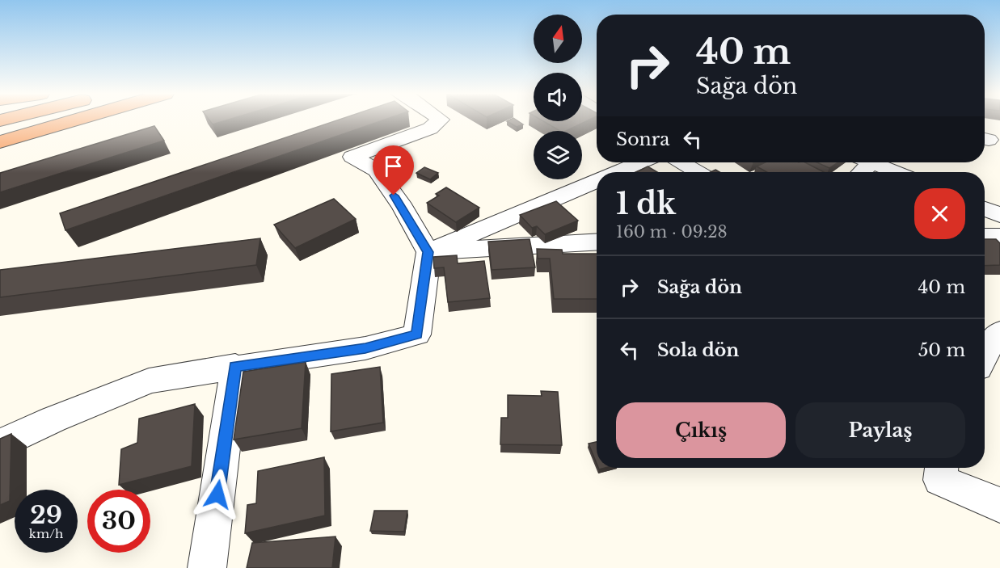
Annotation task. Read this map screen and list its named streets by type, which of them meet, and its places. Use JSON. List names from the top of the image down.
{
  "north": "top",
  "page": {
    "turn": ["40 m", "Sağa dön"],
    "then": "Sonra",
    "heading": ["1 dk", "160 m · 09:28"],
    "list": [
      {
        "name": "Sağa dön",
        "value": "40 m"
      },
      {
        "name": "Sola dön",
        "value": "50 m"
      }
    ],
    "buttons": ["Çıkış", "Paylaş"],
    "speed": "29 km/h",
    "limit": "30"
  }
}
